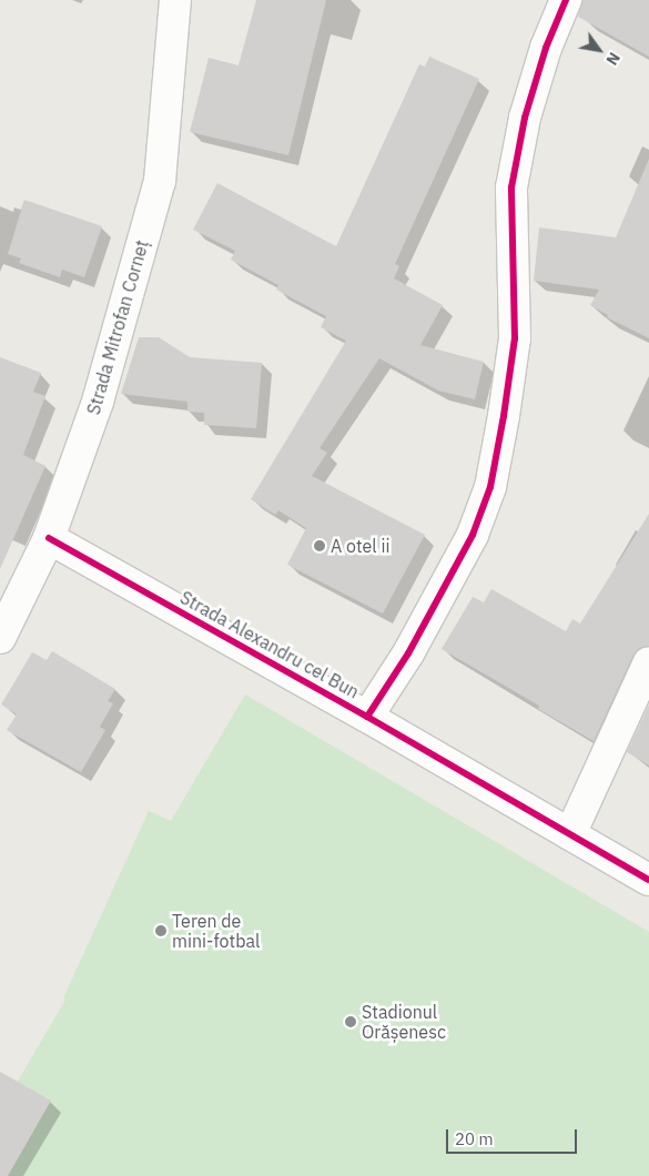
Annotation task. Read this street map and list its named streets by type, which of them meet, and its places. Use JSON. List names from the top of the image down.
{
  "streets": {
    "street": ["Strada Mitrofan Corneț", "Strada Alexandru cel Bun"]
  },
  "crossings": [
    ["Strada Mitrofan Corneț", "Strada Alexandru cel Bun"]
  ],
  "places": ["A otel ii", "Teren de mini-fotbal", "Stadionul Orășenesc"],
  "scale_bar": "20 m",
  "north": "bottom right"
}
